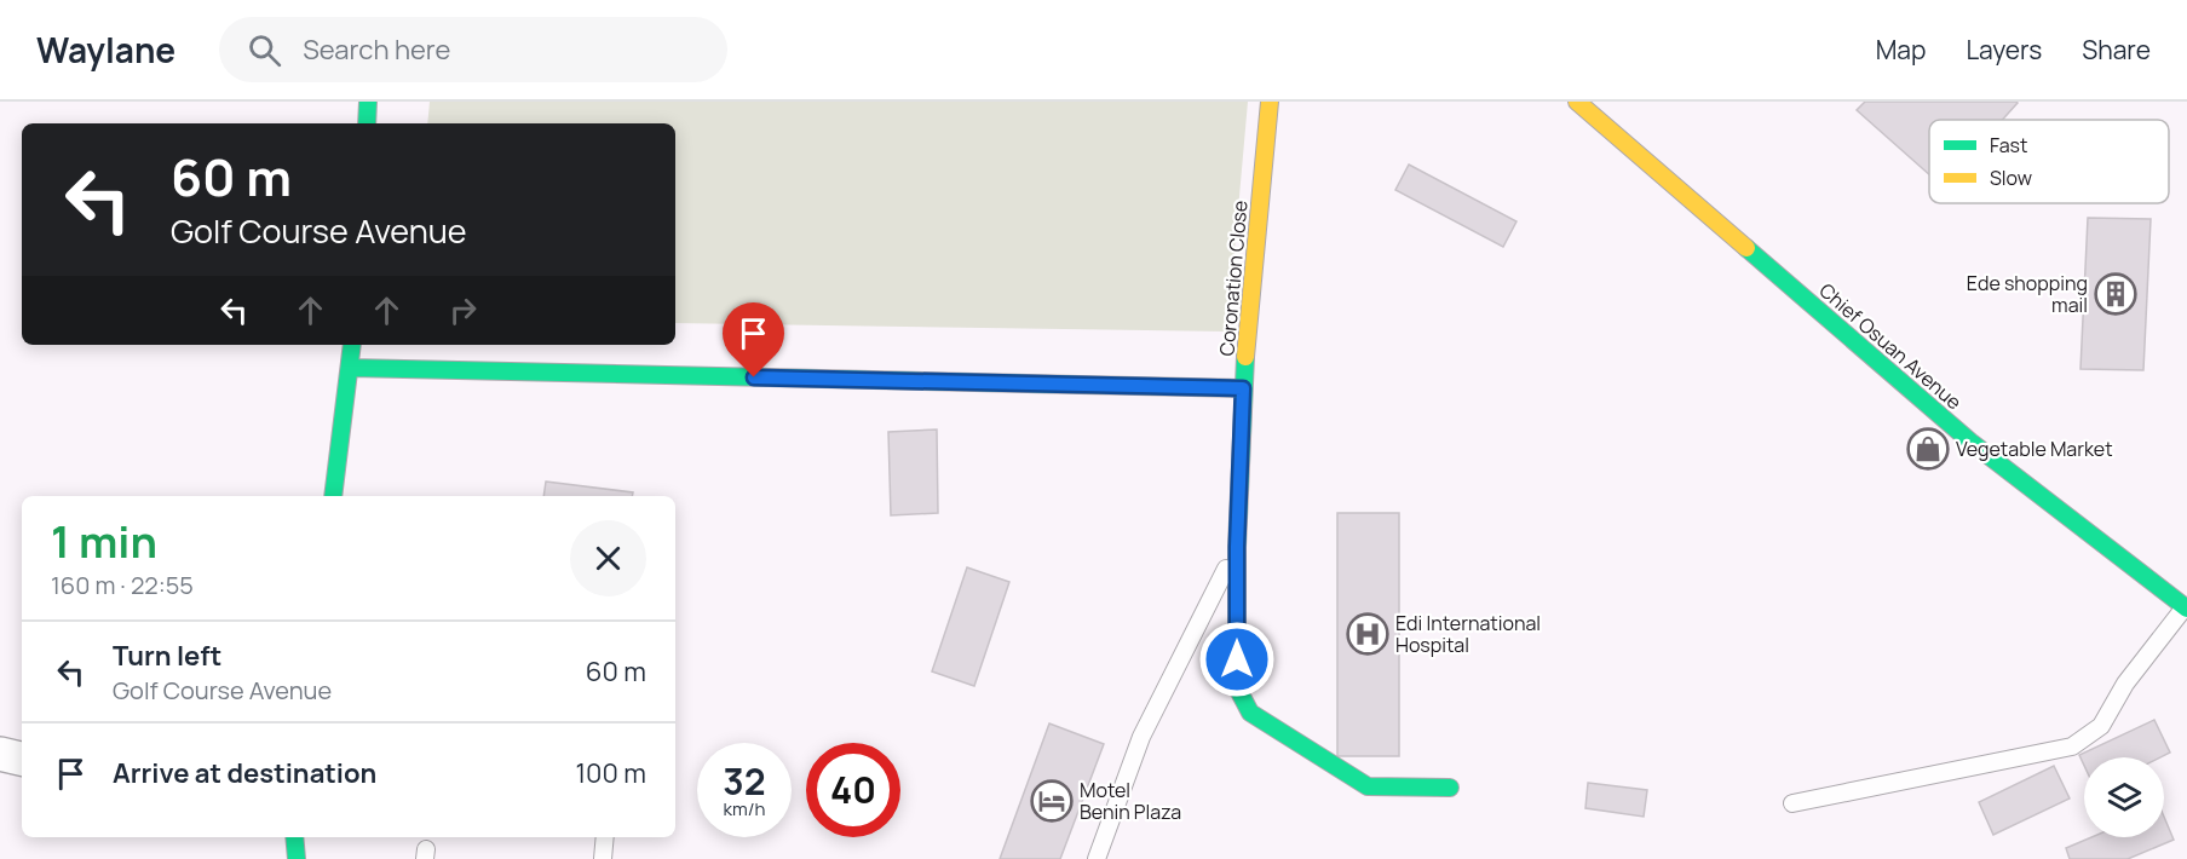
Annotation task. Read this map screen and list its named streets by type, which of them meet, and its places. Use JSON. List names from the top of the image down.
{
  "streets": {
    "street": ["Coronation Close", "Chief Osuan Avenue"]
  },
  "places": {
    "building": ["Ede shopping mail"],
    "shop": ["Vegetable Market"],
    "hospital": ["Edi International Hospital"],
    "hotel": ["Motel Benin Plaza"]
  },
  "legend": ["Fast", "Slow"],
  "page": {
    "header": "Waylane",
    "search": "Search here",
    "nav": ["Map", "Layers", "Share"],
    "turn": ["60 m", "Golf Course Avenue"],
    "heading": ["1 min", "160 m · 22:55"],
    "list": [
      {
        "name": "Turn left",
        "note": "Golf Course Avenue",
        "value": "60 m"
      },
      {
        "name": "Arrive at destination",
        "value": "100 m"
      }
    ],
    "speed": "32 km/h",
    "limit": "40"
  }
}
